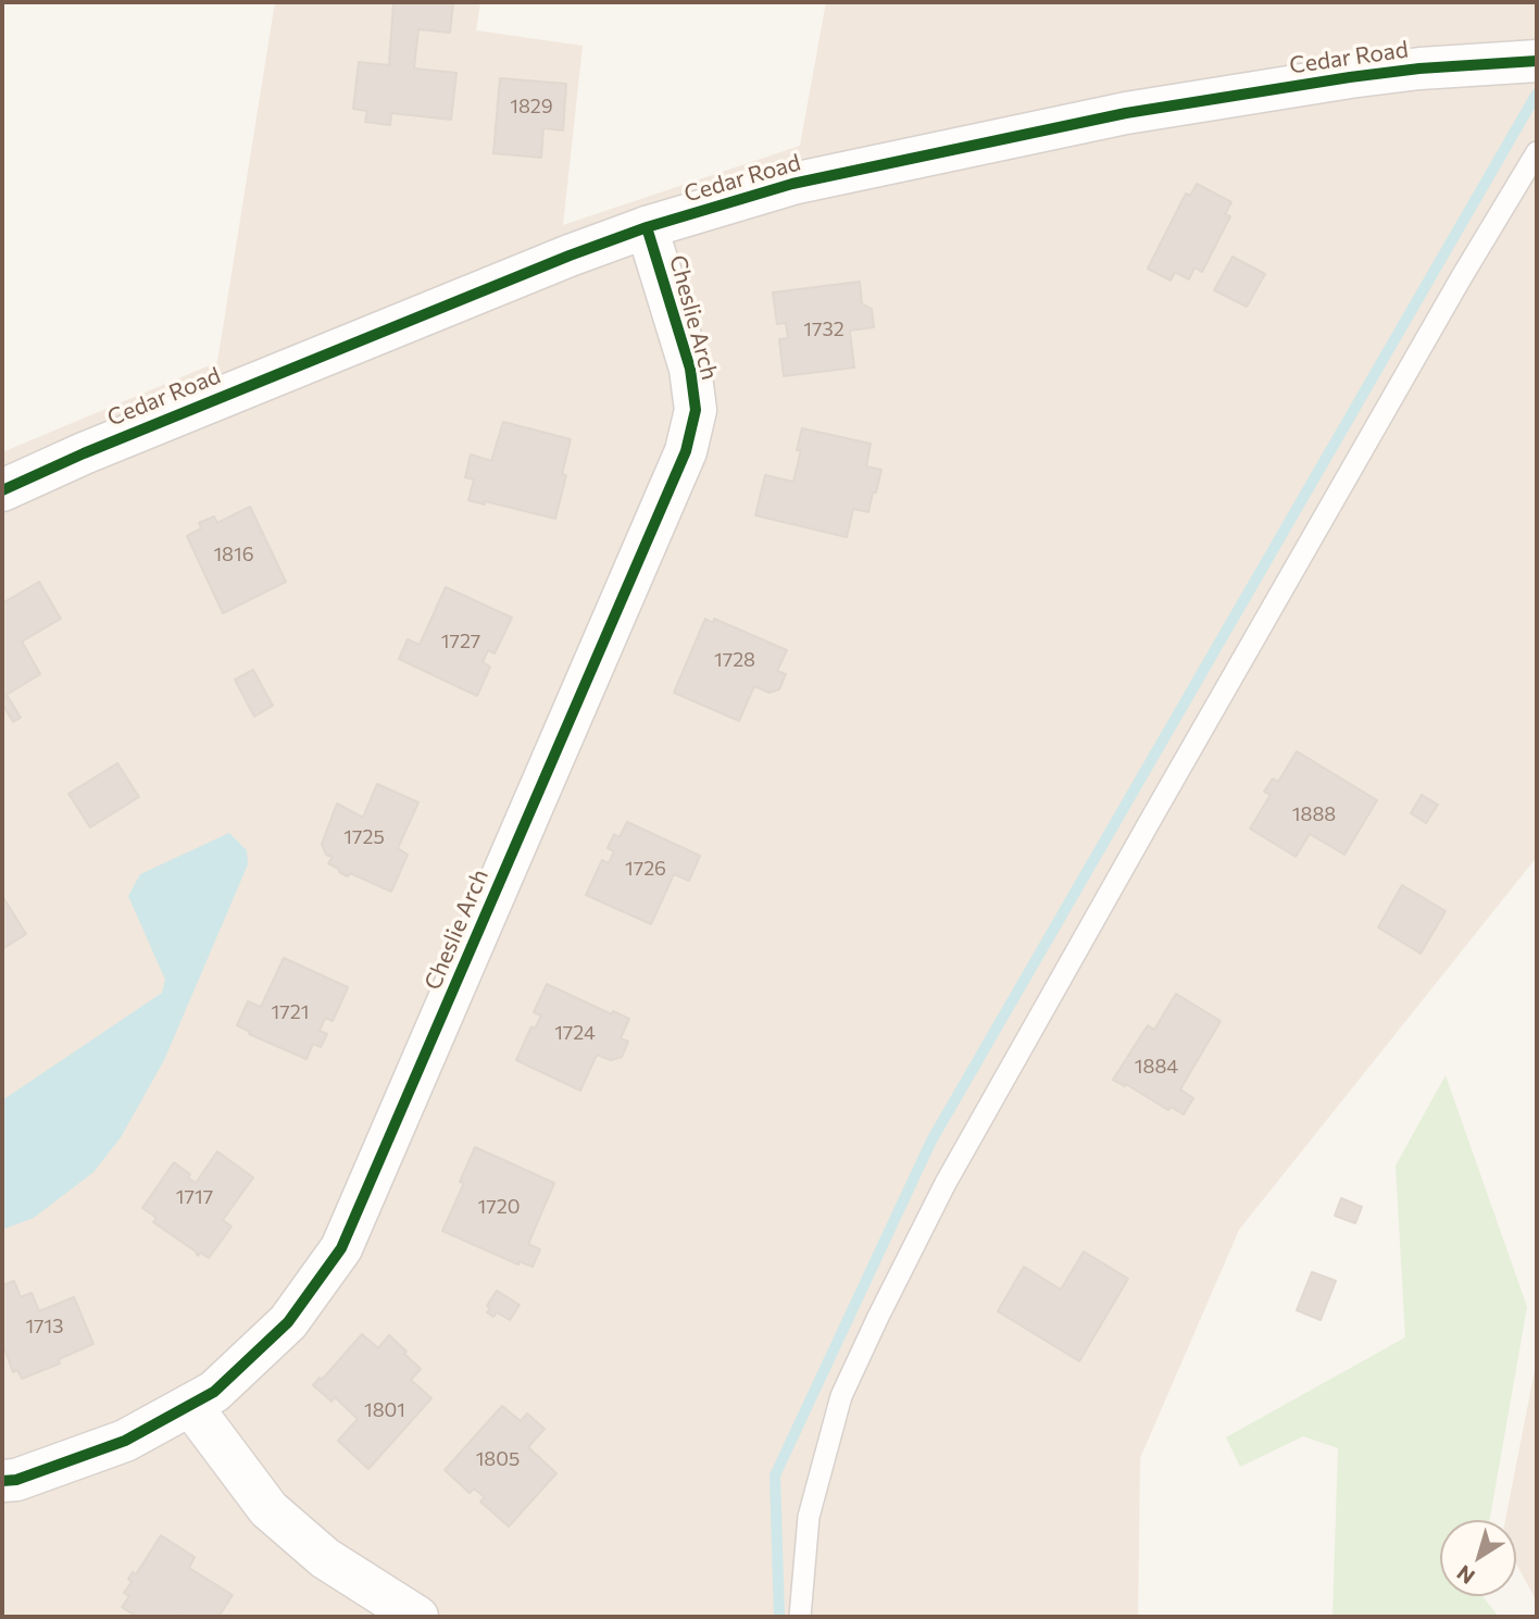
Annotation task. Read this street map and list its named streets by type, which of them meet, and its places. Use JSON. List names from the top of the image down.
{
  "streets": {
    "street": ["Cedar Road", "Cheslie Arch"]
  },
  "crossings": [
    ["Cedar Road", "Cheslie Arch"]
  ],
  "house_numbers": [
    "1829",
    "1732",
    "1816",
    "1727",
    "1728",
    "1888",
    "1725",
    "1726",
    "1721",
    "1724",
    "1884",
    "1717",
    "1720",
    "1713",
    "1801",
    "1805"
  ],
  "north": "bottom left"
}
